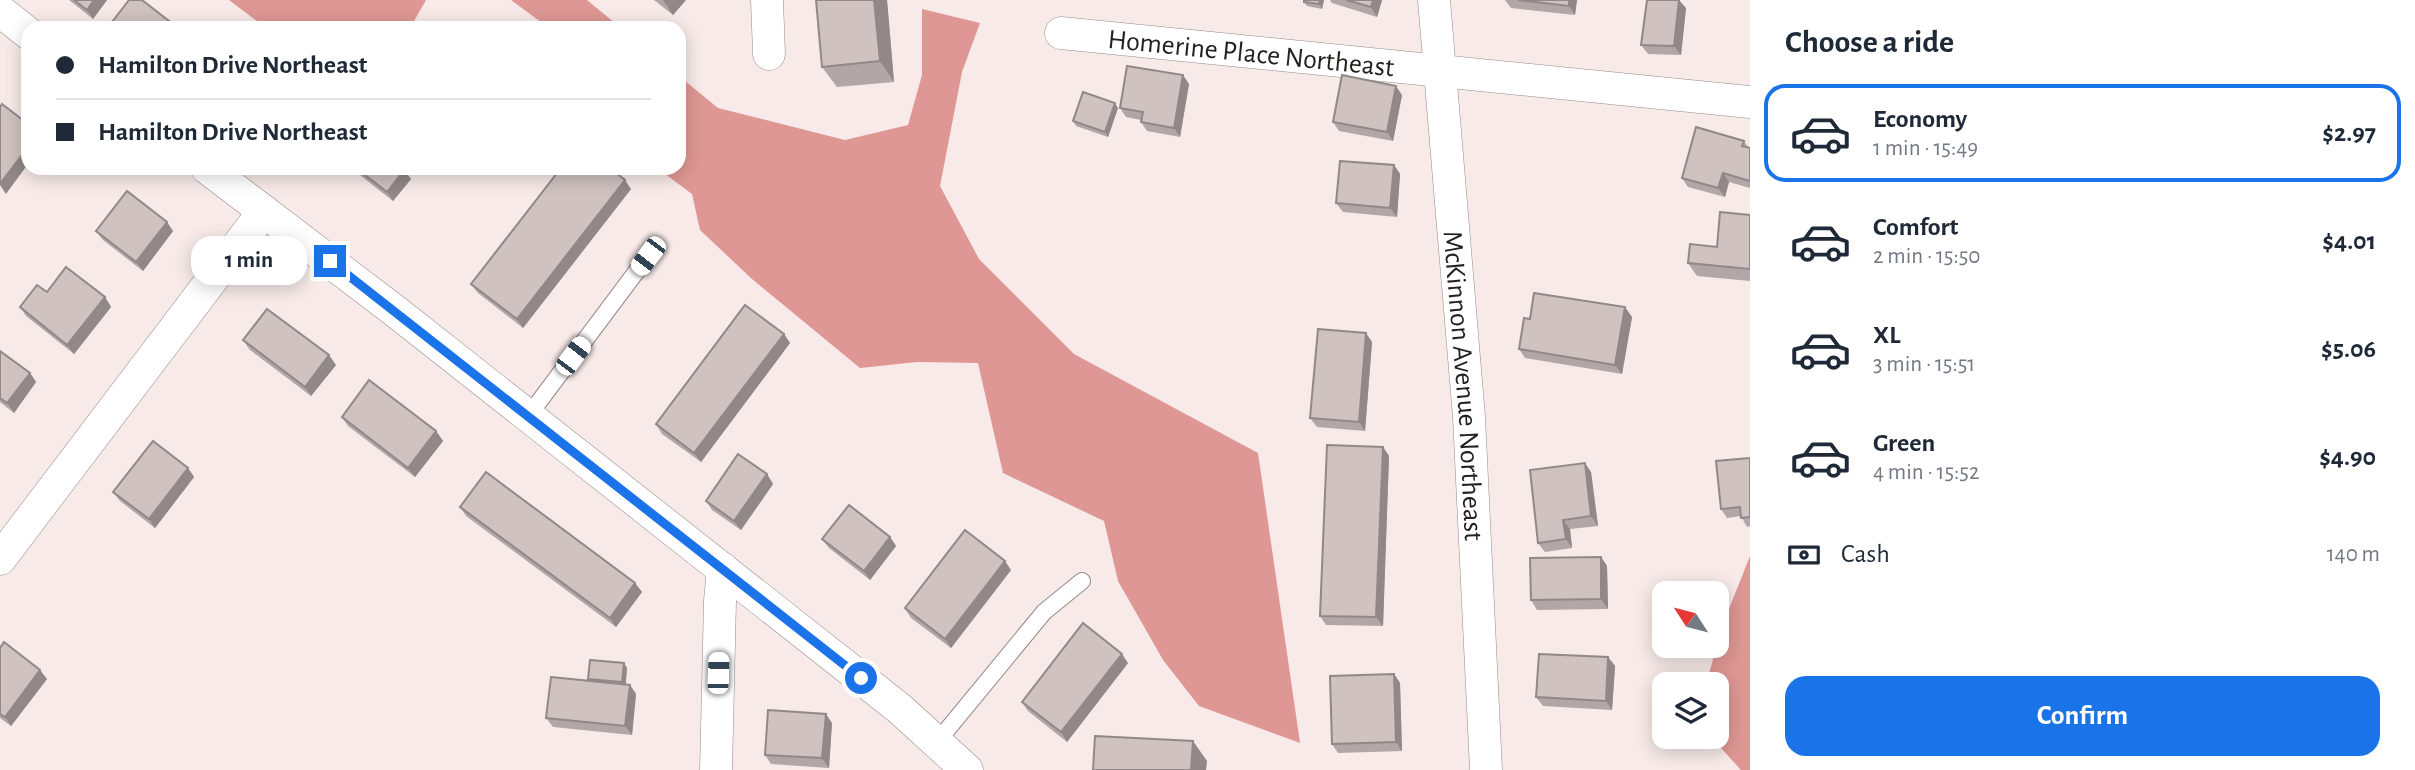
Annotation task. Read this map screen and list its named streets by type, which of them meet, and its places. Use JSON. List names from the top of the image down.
{
  "streets": {
    "street": ["Homerine Place Northeast", "McKinnon Avenue Northeast"]
  },
  "crossings": [
    ["Homerine Place Northeast", "McKinnon Avenue Northeast"]
  ],
  "north": "top left",
  "page": {
    "heading": "Choose a ride",
    "banner": ["Hamilton Drive Northeast", "Hamilton Drive Northeast"],
    "list": [
      {
        "name": "Economy",
        "note": "1 min · 15:49",
        "value": "$2.97"
      },
      {
        "name": "Comfort",
        "note": "2 min · 15:50",
        "value": "$4.01"
      },
      {
        "name": "XL",
        "note": "3 min · 15:51",
        "value": "$5.06"
      },
      {
        "name": "Green",
        "note": "4 min · 15:52",
        "value": "$4.90"
      }
    ],
    "bubble": "1 min",
    "pay": ["Cash", "140 m"],
    "buttons": "Confirm"
  }
}
